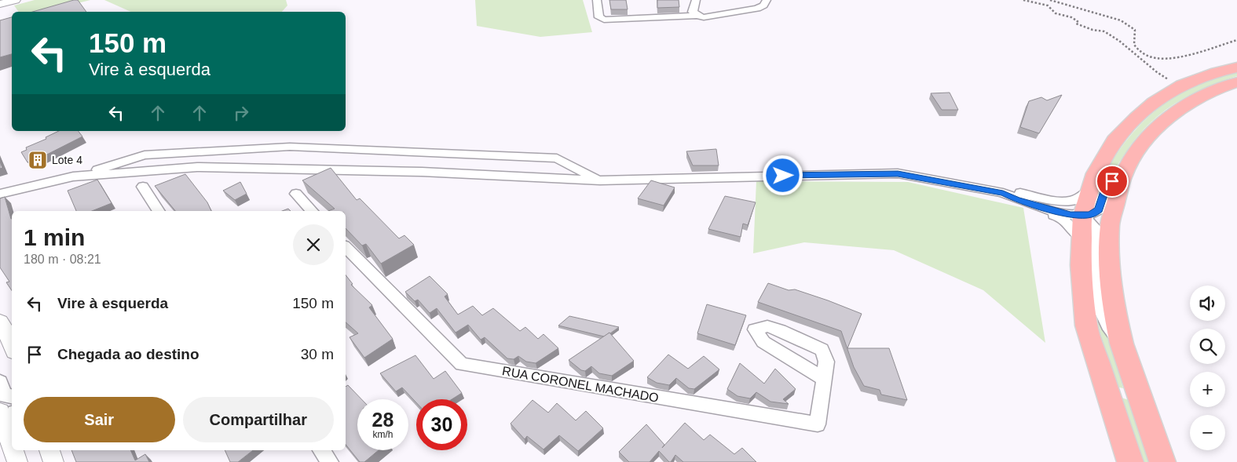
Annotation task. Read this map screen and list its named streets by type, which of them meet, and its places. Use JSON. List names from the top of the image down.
{
  "streets": {
    "street": ["RUA CORONEL MACHADO"]
  },
  "places": {
    "building": ["Lote 4"]
  },
  "page": {
    "turn": ["150 m", "Vire à esquerda"],
    "heading": ["1 min", "180 m · 08:21"],
    "list": [
      {
        "name": "Vire à esquerda",
        "value": "150 m"
      },
      {
        "name": "Chegada ao destino",
        "value": "30 m"
      }
    ],
    "map_buttons": ["+", "−"],
    "buttons": ["Sair", "Compartilhar"],
    "speed": "28 km/h",
    "limit": "30"
  }
}
